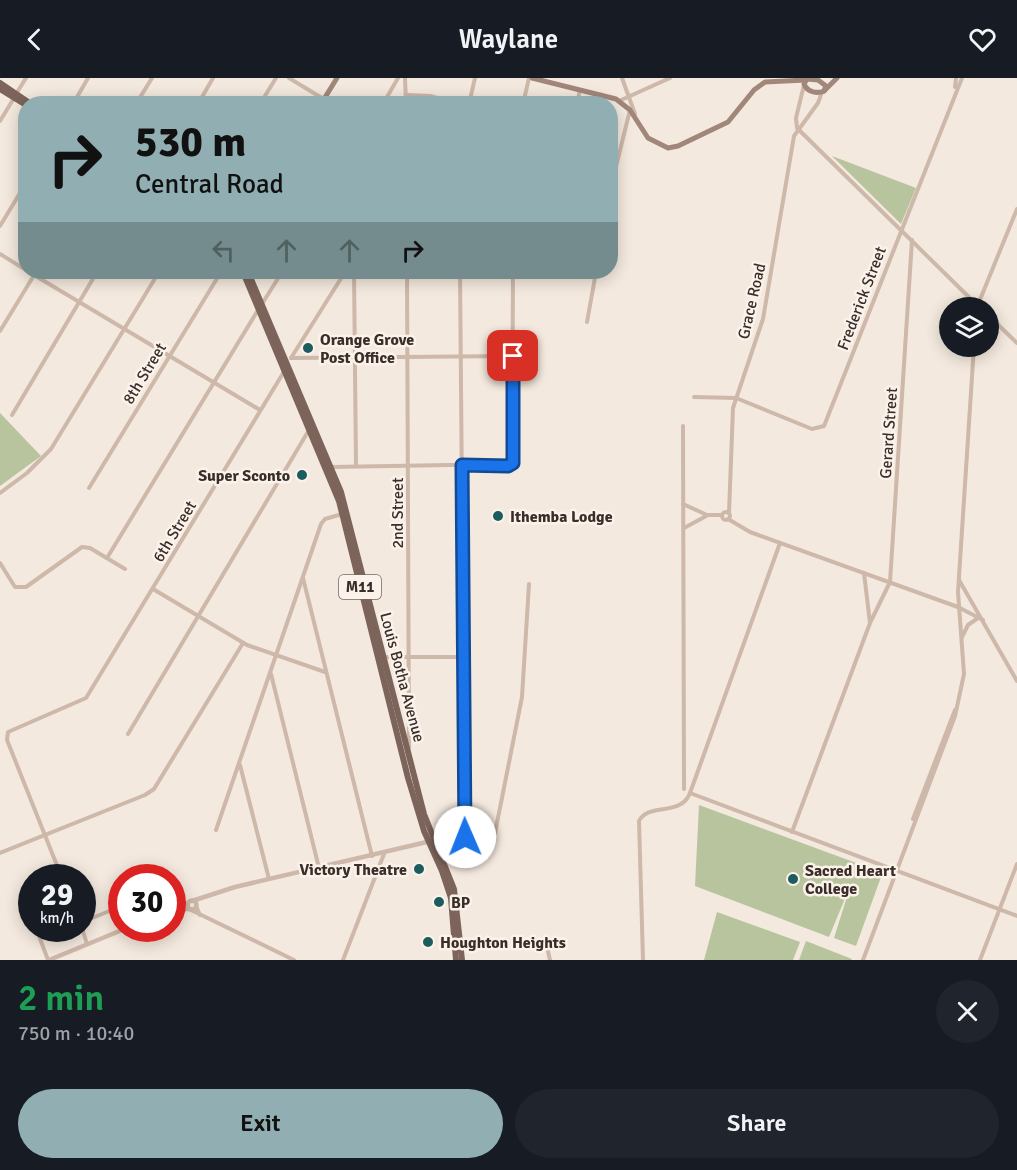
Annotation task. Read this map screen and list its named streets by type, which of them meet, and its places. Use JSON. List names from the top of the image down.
{
  "streets": {
    "main road": ["Grace Road", "M11", "Louis Botha Avenue"],
    "street": [
      "Frederick Street",
      "8th Street",
      "Gerard Street",
      "2nd Street",
      "6th Street"
    ]
  },
  "crossings": [
    ["Frederick Street", "Grace Road"],
    ["2nd Street", "Louis Botha Avenue"],
    ["6th Street", "Louis Botha Avenue"]
  ],
  "places": [
    "Orange Grove Post Office",
    "Super Sconto",
    "Ithemba Lodge",
    "Victory Theatre",
    "Sacred Heart College",
    "BP",
    "Houghton Heights"
  ],
  "page": {
    "header": "Waylane",
    "turn": ["530 m", "Central Road"],
    "speed": "29 km/h",
    "limit": "30",
    "heading": ["2 min", "750 m · 10:40"],
    "buttons": ["Exit", "Share"]
  }
}
